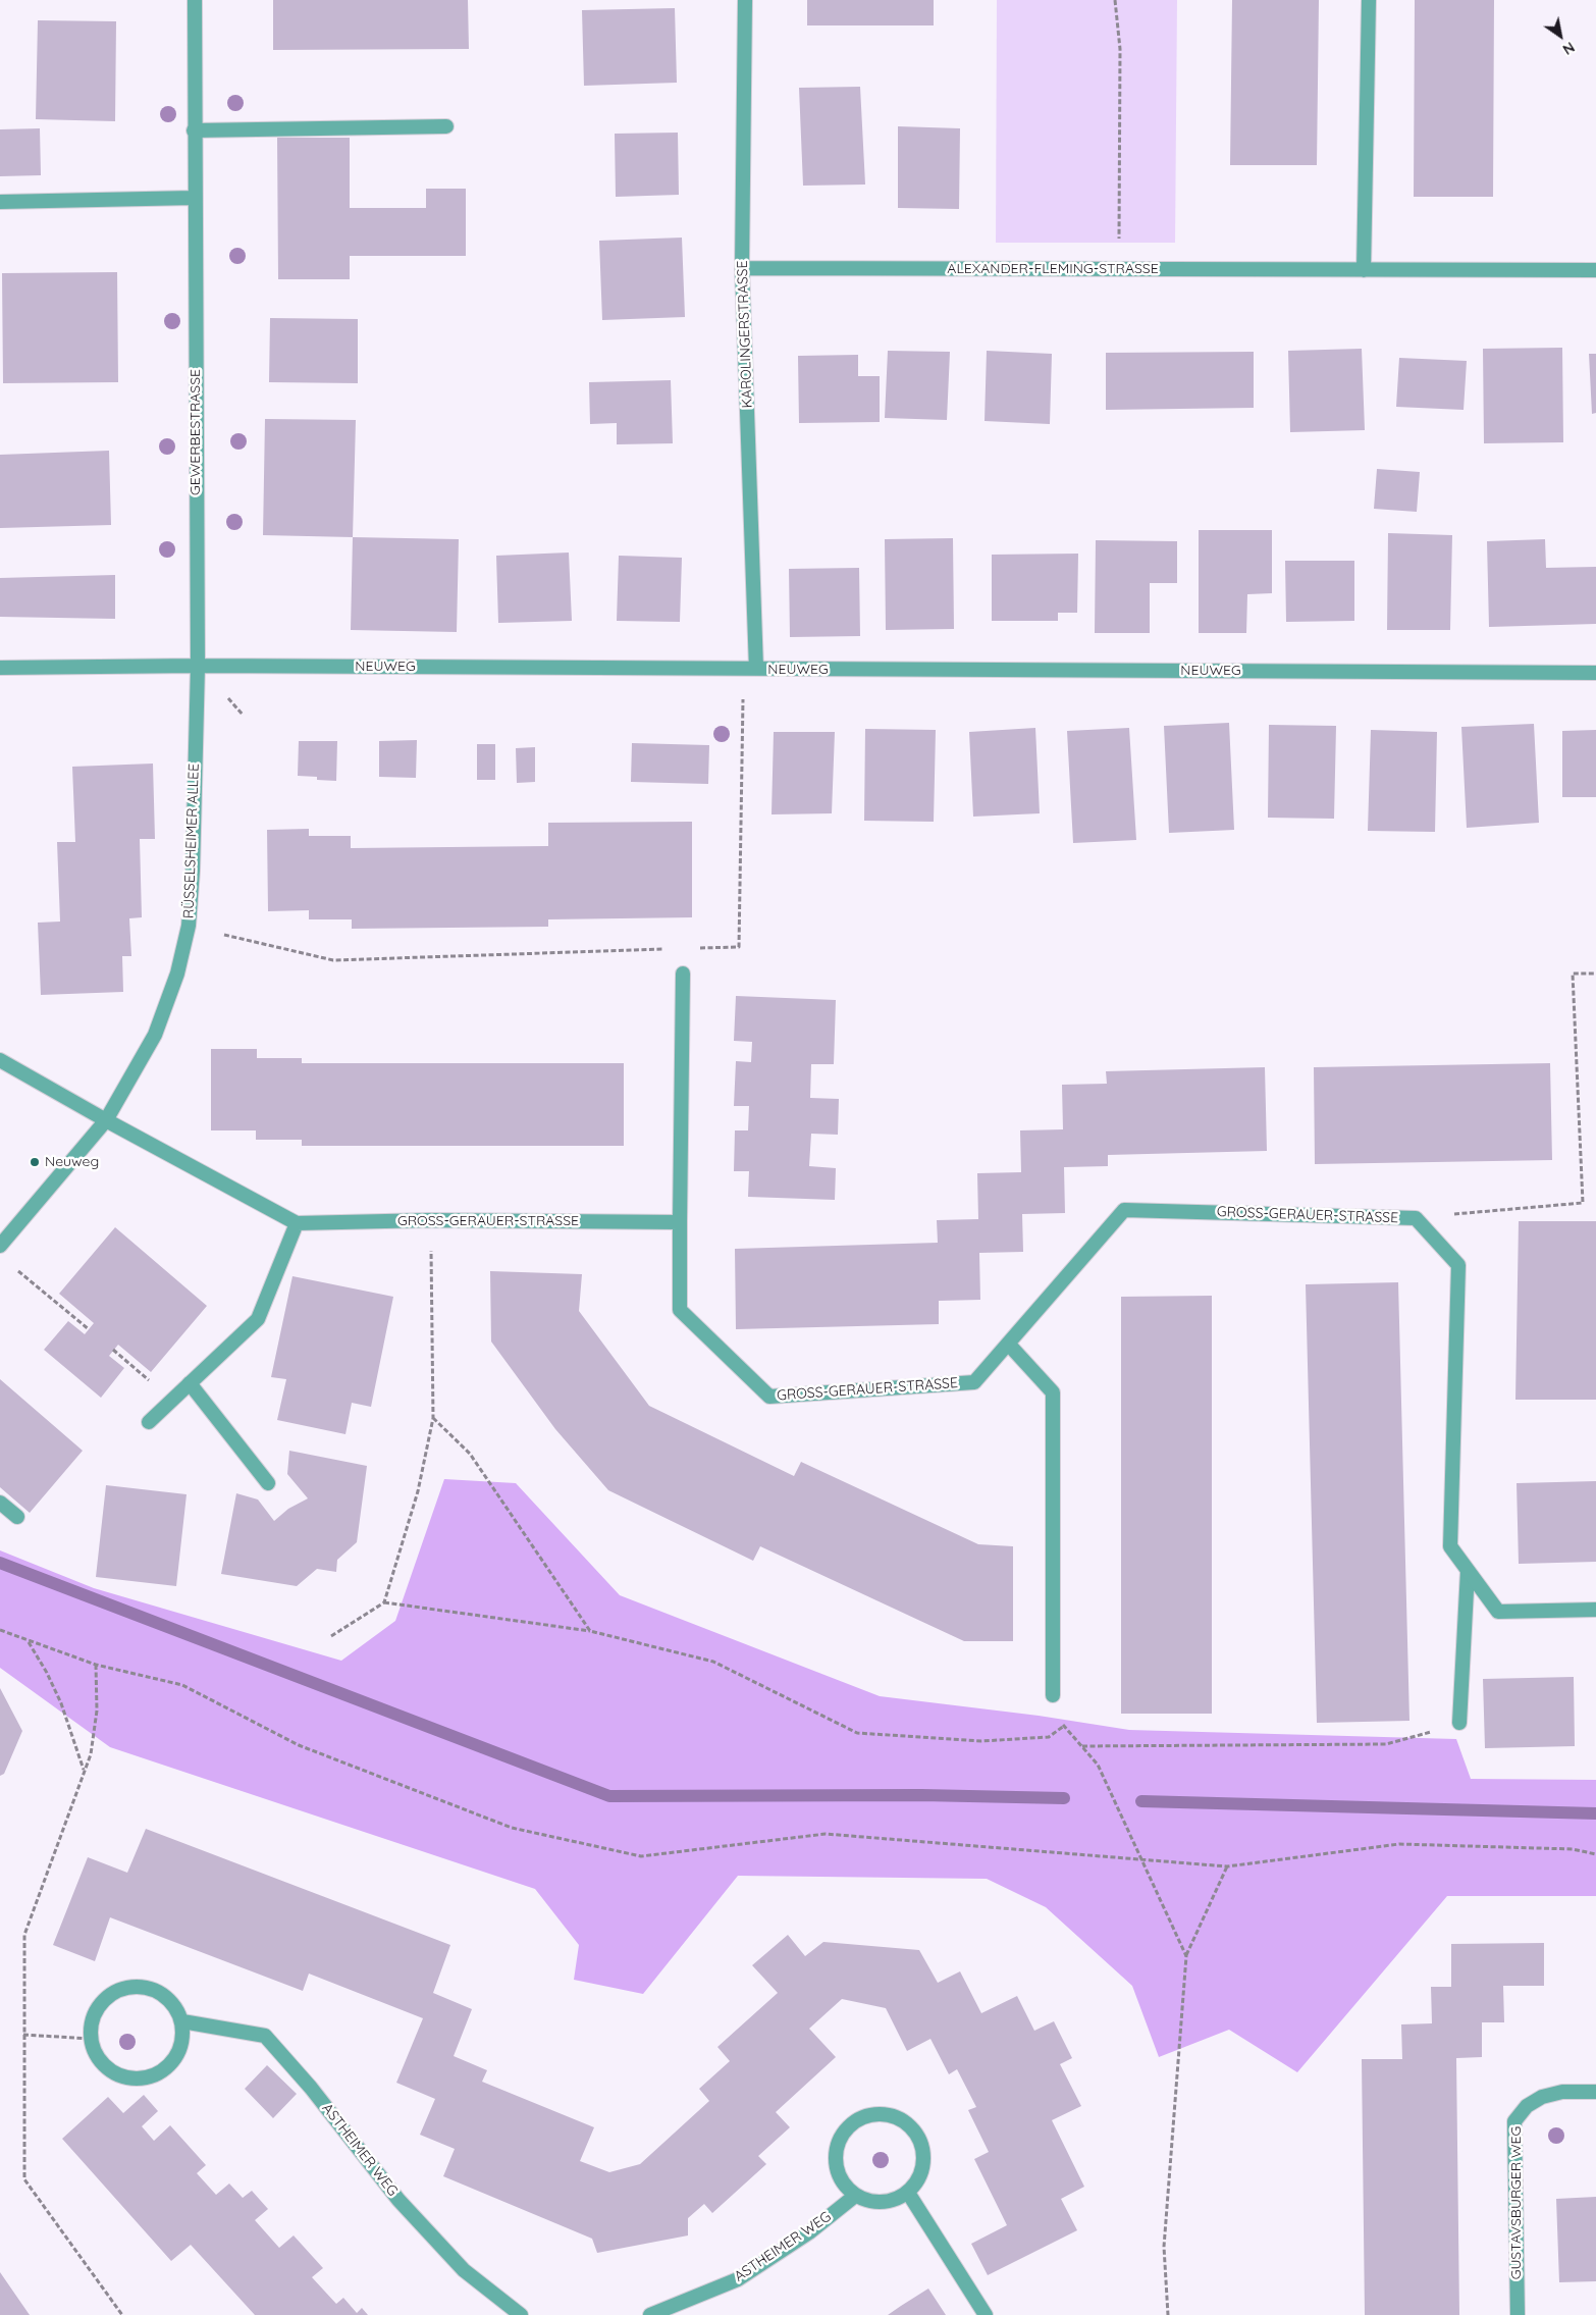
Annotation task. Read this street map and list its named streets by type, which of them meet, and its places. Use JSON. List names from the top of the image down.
{
  "streets": {
    "street": [
      "ALEXANDER-FLEMING-STRASSE",
      "KAROLINGERSTRASSE",
      "GEWERBESTRASSE",
      "NEUWEG",
      "RÜSSELSHEIMER ALLEE",
      "GROSS-GERAUER-STRASSE",
      "ASTHEIMER WEG",
      "GUSTAVSBURGER WEG"
    ]
  },
  "crossings": [
    ["ALEXANDER-FLEMING-STRASSE", "KAROLINGERSTRASSE"],
    ["KAROLINGERSTRASSE", "NEUWEG"],
    ["GEWERBESTRASSE", "NEUWEG"],
    ["GEWERBESTRASSE", "RÜSSELSHEIMER ALLEE"],
    ["NEUWEG", "RÜSSELSHEIMER ALLEE"],
    ["RÜSSELSHEIMER ALLEE", "GROSS-GERAUER-STRASSE"]
  ],
  "places": ["Neuweg"],
  "north": "bottom right"
}
